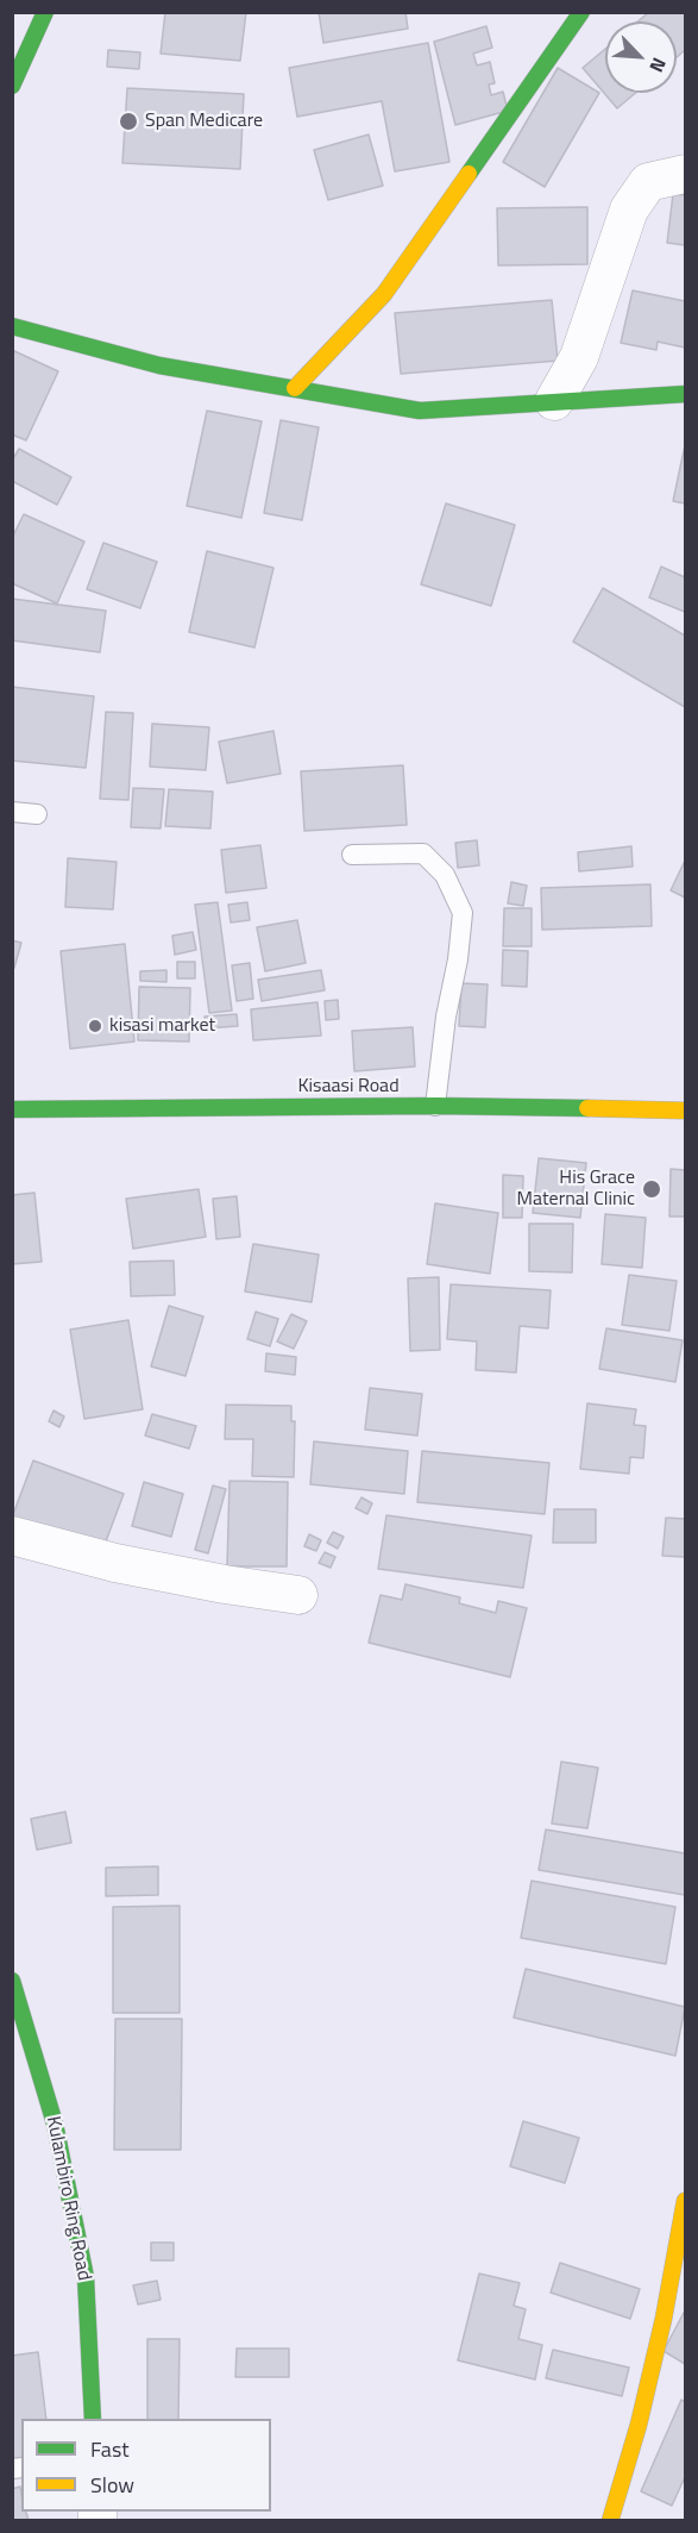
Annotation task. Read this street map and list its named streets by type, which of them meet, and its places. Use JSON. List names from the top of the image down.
{
  "streets": {
    "street": ["Kisaasi Road", "Kulambiro Ring Road"]
  },
  "places": ["Span Medicare", "kisasi market", "His Grace Maternal Clinic"],
  "legend": ["Fast", "Slow"],
  "north": "bottom right"
}
